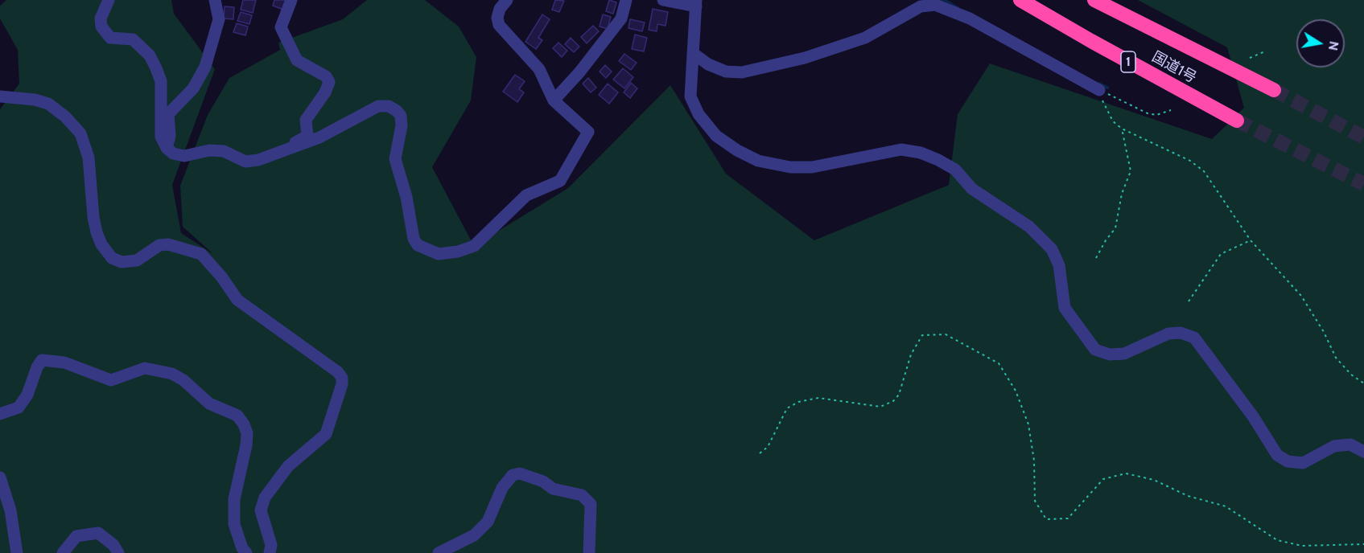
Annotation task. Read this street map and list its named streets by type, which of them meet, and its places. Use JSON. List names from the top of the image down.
{
  "streets": {
    "highway": ["1", "国道1号"]
  },
  "north": "right"
}
